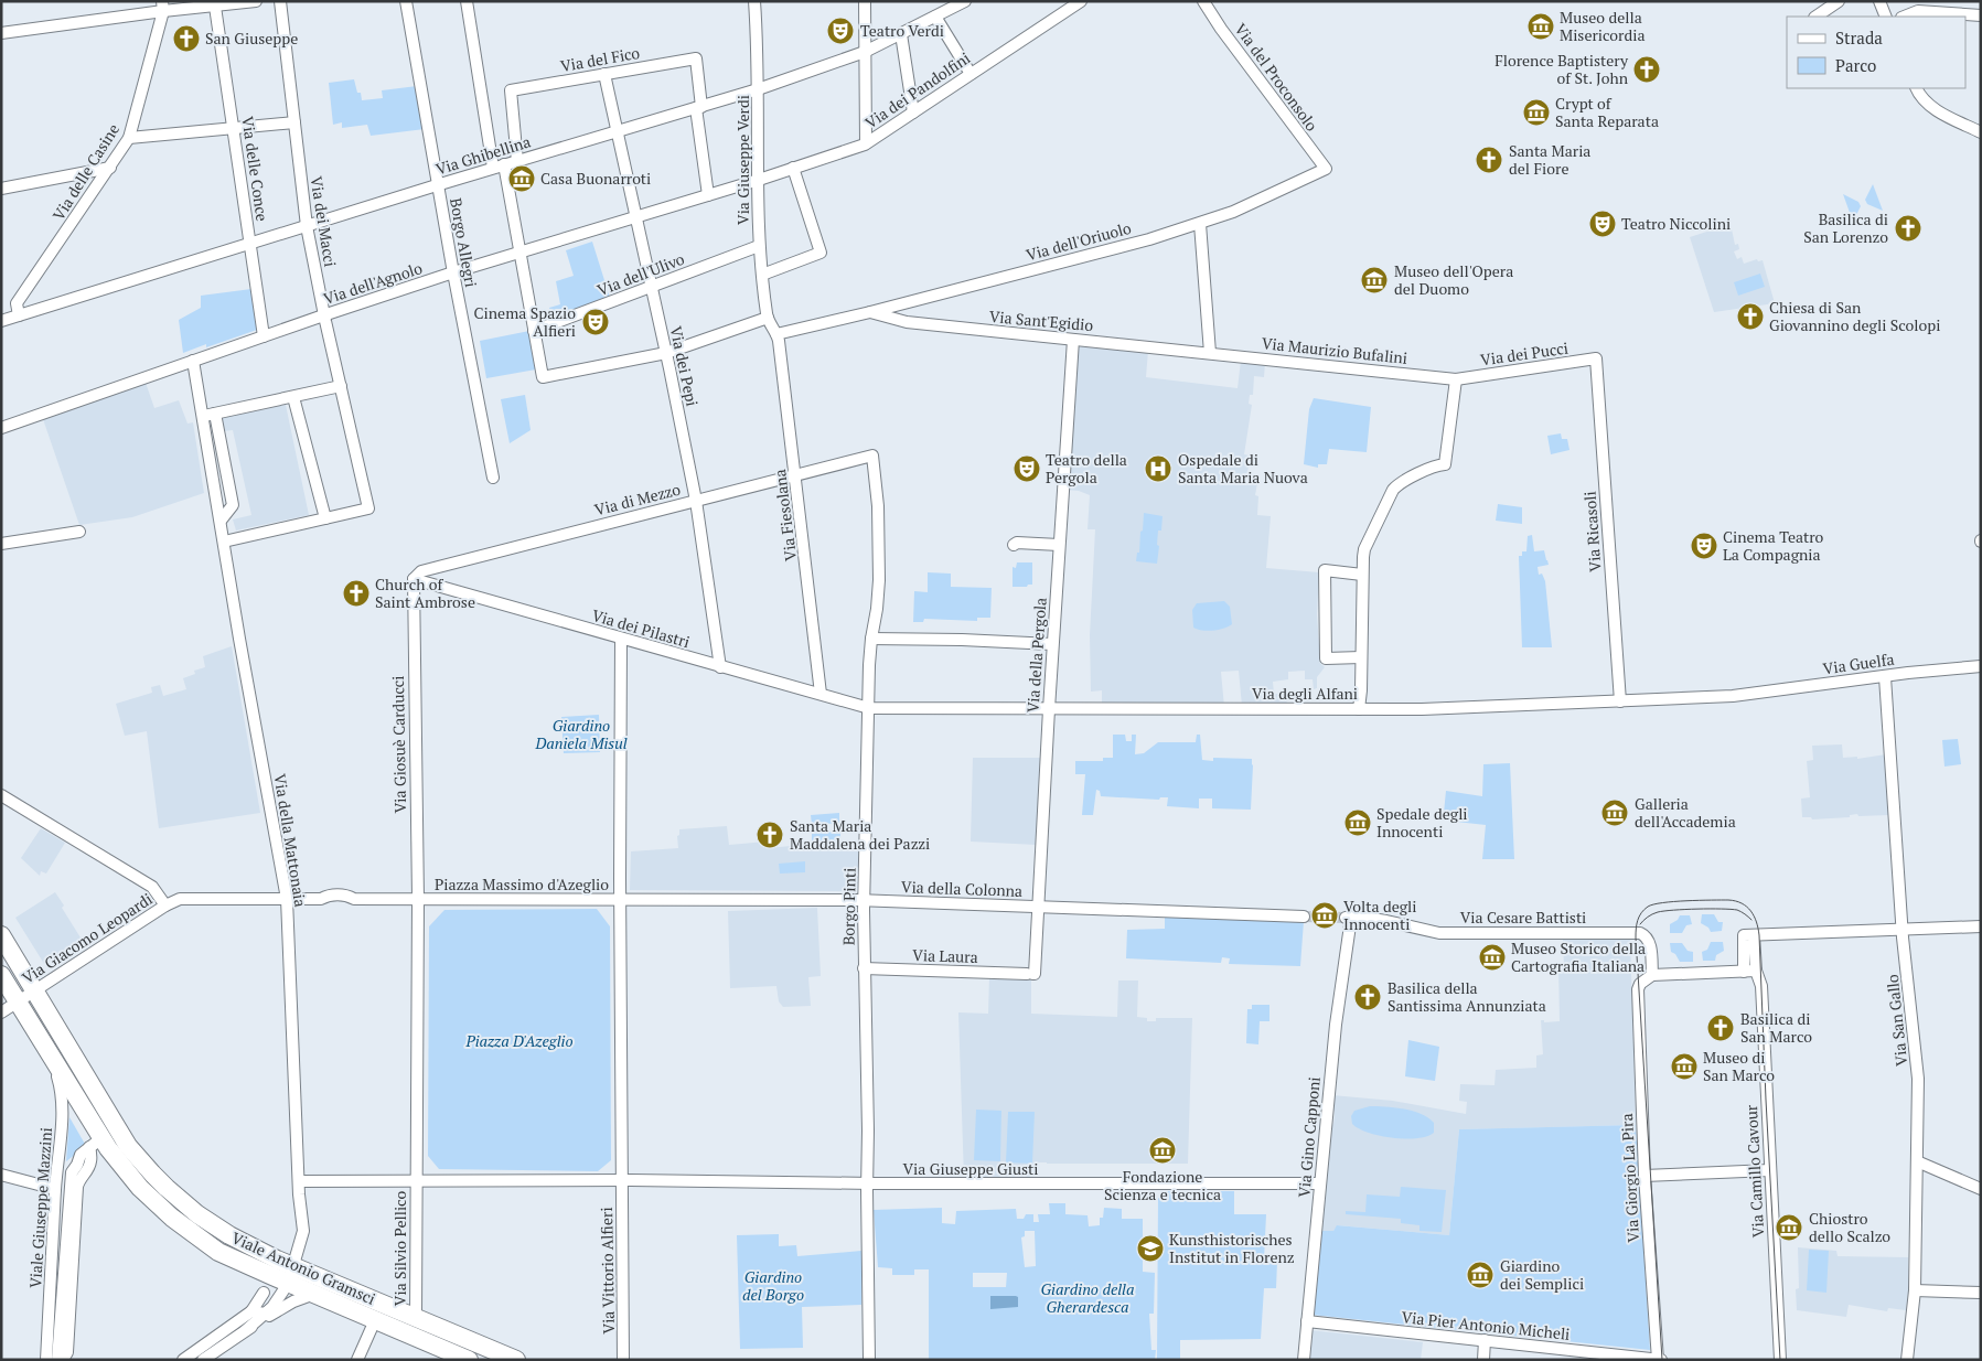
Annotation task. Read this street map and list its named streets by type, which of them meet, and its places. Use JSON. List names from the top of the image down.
{
  "streets": {
    "main road": ["Viale Antonio Gramsci"],
    "street": [
      "Via del Fico",
      "Via del Proconsolo",
      "Via dei Pandolfini",
      "Via Ghibellina",
      "Via Giuseppe Verdi",
      "Via delle Conce",
      "Via delle Casine",
      "Via dei Macci",
      "Via dell'Oriuolo",
      "Borgo Allegri",
      "Via dell'Ulivo",
      "Via dell'Agnolo",
      "Via Sant'Egidio",
      "Via Maurizio Bufalini",
      "Via dei Pucci",
      "Via dei Pepi",
      "Via di Mezzo",
      "Via Fiesolana",
      "Via Ricasoli",
      "Via dei Pilastri",
      "Via della Pergola",
      "Via Guelfa",
      "Via degli Alfani",
      "Via Giosuè Carducci",
      "Via della Mattonaia",
      "Piazza Massimo d'Azeglio",
      "Via della Colonna",
      "Borgo Pinti",
      "Via Cesare Battisti",
      "Via Giacomo Leopardi",
      "Via Laura",
      "Via San Gallo",
      "Via Gino Capponi",
      "Via Giuseppe Giusti",
      "Via Camillo Cavour",
      "Via Giorgio La Pira",
      "Viale Giuseppe Mazzini",
      "Via Silvio Pellico",
      "Via Vittorio Alfieri",
      "Via Pier Antonio Micheli"
    ]
  },
  "crossings": [
    ["Via del Fico", "Via Ghibellina"],
    ["Via del Fico", "Via dei Pepi"],
    ["Via del Proconsolo", "Via dell'Oriuolo"],
    ["Via dei Pandolfini", "Via Giuseppe Verdi"],
    ["Via dei Pandolfini", "Via dell'Agnolo"],
    ["Via Ghibellina", "Via Giuseppe Verdi"],
    ["Via Ghibellina", "Via delle Conce"],
    ["Via Ghibellina", "Via delle Casine"],
    ["Via Ghibellina", "Via dei Macci"],
    ["Via Ghibellina", "Borgo Allegri"],
    ["Via Ghibellina", "Via dei Pepi"],
    ["Via Giuseppe Verdi", "Via dell'Ulivo"],
    ["Via Giuseppe Verdi", "Via dell'Agnolo"],
    ["Via delle Conce", "Via dell'Agnolo"],
    ["Via dei Macci", "Via dell'Agnolo"],
    ["Via dell'Oriuolo", "Via Sant'Egidio"],
    ["Via dell'Oriuolo", "Via Fiesolana"],
    ["Borgo Allegri", "Via dell'Agnolo"],
    ["Via dell'Ulivo", "Via dei Pepi"],
    ["Via dell'Agnolo", "Via dei Pepi"],
    ["Via dell'Agnolo", "Via della Mattonaia"],
    ["Via Sant'Egidio", "Via Maurizio Bufalini"],
    ["Via Sant'Egidio", "Via della Pergola"],
    ["Via Maurizio Bufalini", "Via dei Pucci"],
    ["Via dei Pucci", "Via Ricasoli"],
    ["Via dei Pepi", "Via di Mezzo"],
    ["Via dei Pepi", "Via dei Pilastri"],
    ["Via di Mezzo", "Via Fiesolana"],
    ["Via di Mezzo", "Via dei Pilastri"],
    ["Via di Mezzo", "Via Giosuè Carducci"],
    ["Via di Mezzo", "Borgo Pinti"],
    ["Via Fiesolana", "Via dei Pilastri"],
    ["Via Ricasoli", "Via degli Alfani"],
    ["Via dei Pilastri", "Via degli Alfani"],
    ["Via dei Pilastri", "Via Giosuè Carducci"],
    ["Via dei Pilastri", "Borgo Pinti"],
    ["Via della Pergola", "Via degli Alfani"],
    ["Via della Pergola", "Via della Colonna"],
    ["Via della Pergola", "Via Laura"],
    ["Via Guelfa", "Via degli Alfani"],
    ["Via Guelfa", "Via San Gallo"],
    ["Via degli Alfani", "Borgo Pinti"],
    ["Via Giosuè Carducci", "Piazza Massimo d'Azeglio"],
    ["Via della Mattonaia", "Viale Antonio Gramsci"],
    ["Piazza Massimo d'Azeglio", "Via della Colonna"],
    ["Piazza Massimo d'Azeglio", "Via Giuseppe Giusti"],
    ["Piazza Massimo d'Azeglio", "Via Silvio Pellico"],
    ["Piazza Massimo d'Azeglio", "Via Vittorio Alfieri"],
    ["Via della Colonna", "Borgo Pinti"],
    ["Borgo Pinti", "Via Laura"],
    ["Borgo Pinti", "Via Giuseppe Giusti"],
    ["Via Cesare Battisti", "Via Gino Capponi"],
    ["Via Cesare Battisti", "Via Giorgio La Pira"],
    ["Via Giacomo Leopardi", "Viale Antonio Gramsci"],
    ["Via Gino Capponi", "Via Giuseppe Giusti"],
    ["Via Gino Capponi", "Via Pier Antonio Micheli"],
    ["Via Giuseppe Giusti", "Via Vittorio Alfieri"],
    ["Via Giorgio La Pira", "Via Pier Antonio Micheli"],
    ["Viale Giuseppe Mazzini", "Viale Antonio Gramsci"],
    ["Via Silvio Pellico", "Viale Antonio Gramsci"]
  ],
  "parks": [
    "Giardino Daniela Misul",
    "Piazza D'Azeglio",
    "Giardino del Borgo",
    "Giardino della Gherardesca"
  ],
  "places": {
    "museum": [
      "Museo della Misericordia",
      "Crypt of Santa Reparata",
      "Casa Buonarroti",
      "Museo dell'Opera del Duomo",
      "Galleria dell'Accademia",
      "Spedale degli Innocenti",
      "Volta degli Innocenti",
      "Museo Storico della Cartografia Italiana",
      "Museo di San Marco",
      "Fondazione Scienza e tecnica",
      "Chiostro dello Scalzo",
      "Giardino dei Semplici"
    ],
    "theatre": [
      "Teatro Verdi",
      "Teatro Niccolini",
      "Cinema Spazio Alfieri",
      "Teatro della Pergola",
      "Cinema Teatro La Compagnia"
    ],
    "church": [
      "San Giuseppe",
      "Florence Baptistery of St. John",
      "Santa Maria del Fiore",
      "Basilica di San Lorenzo",
      "Chiesa di San Giovannino degli Scolopi",
      "Church of Saint Ambrose",
      "Santa Maria Maddalena dei Pazzi",
      "Basilica della Santissima Annunziata",
      "Basilica di San Marco"
    ],
    "hospital": ["Ospedale di Santa Maria Nuova"],
    "school or university": ["Kunsthistorisches Institut in Florenz"]
  },
  "legend": ["Strada", "Parco"]
}
